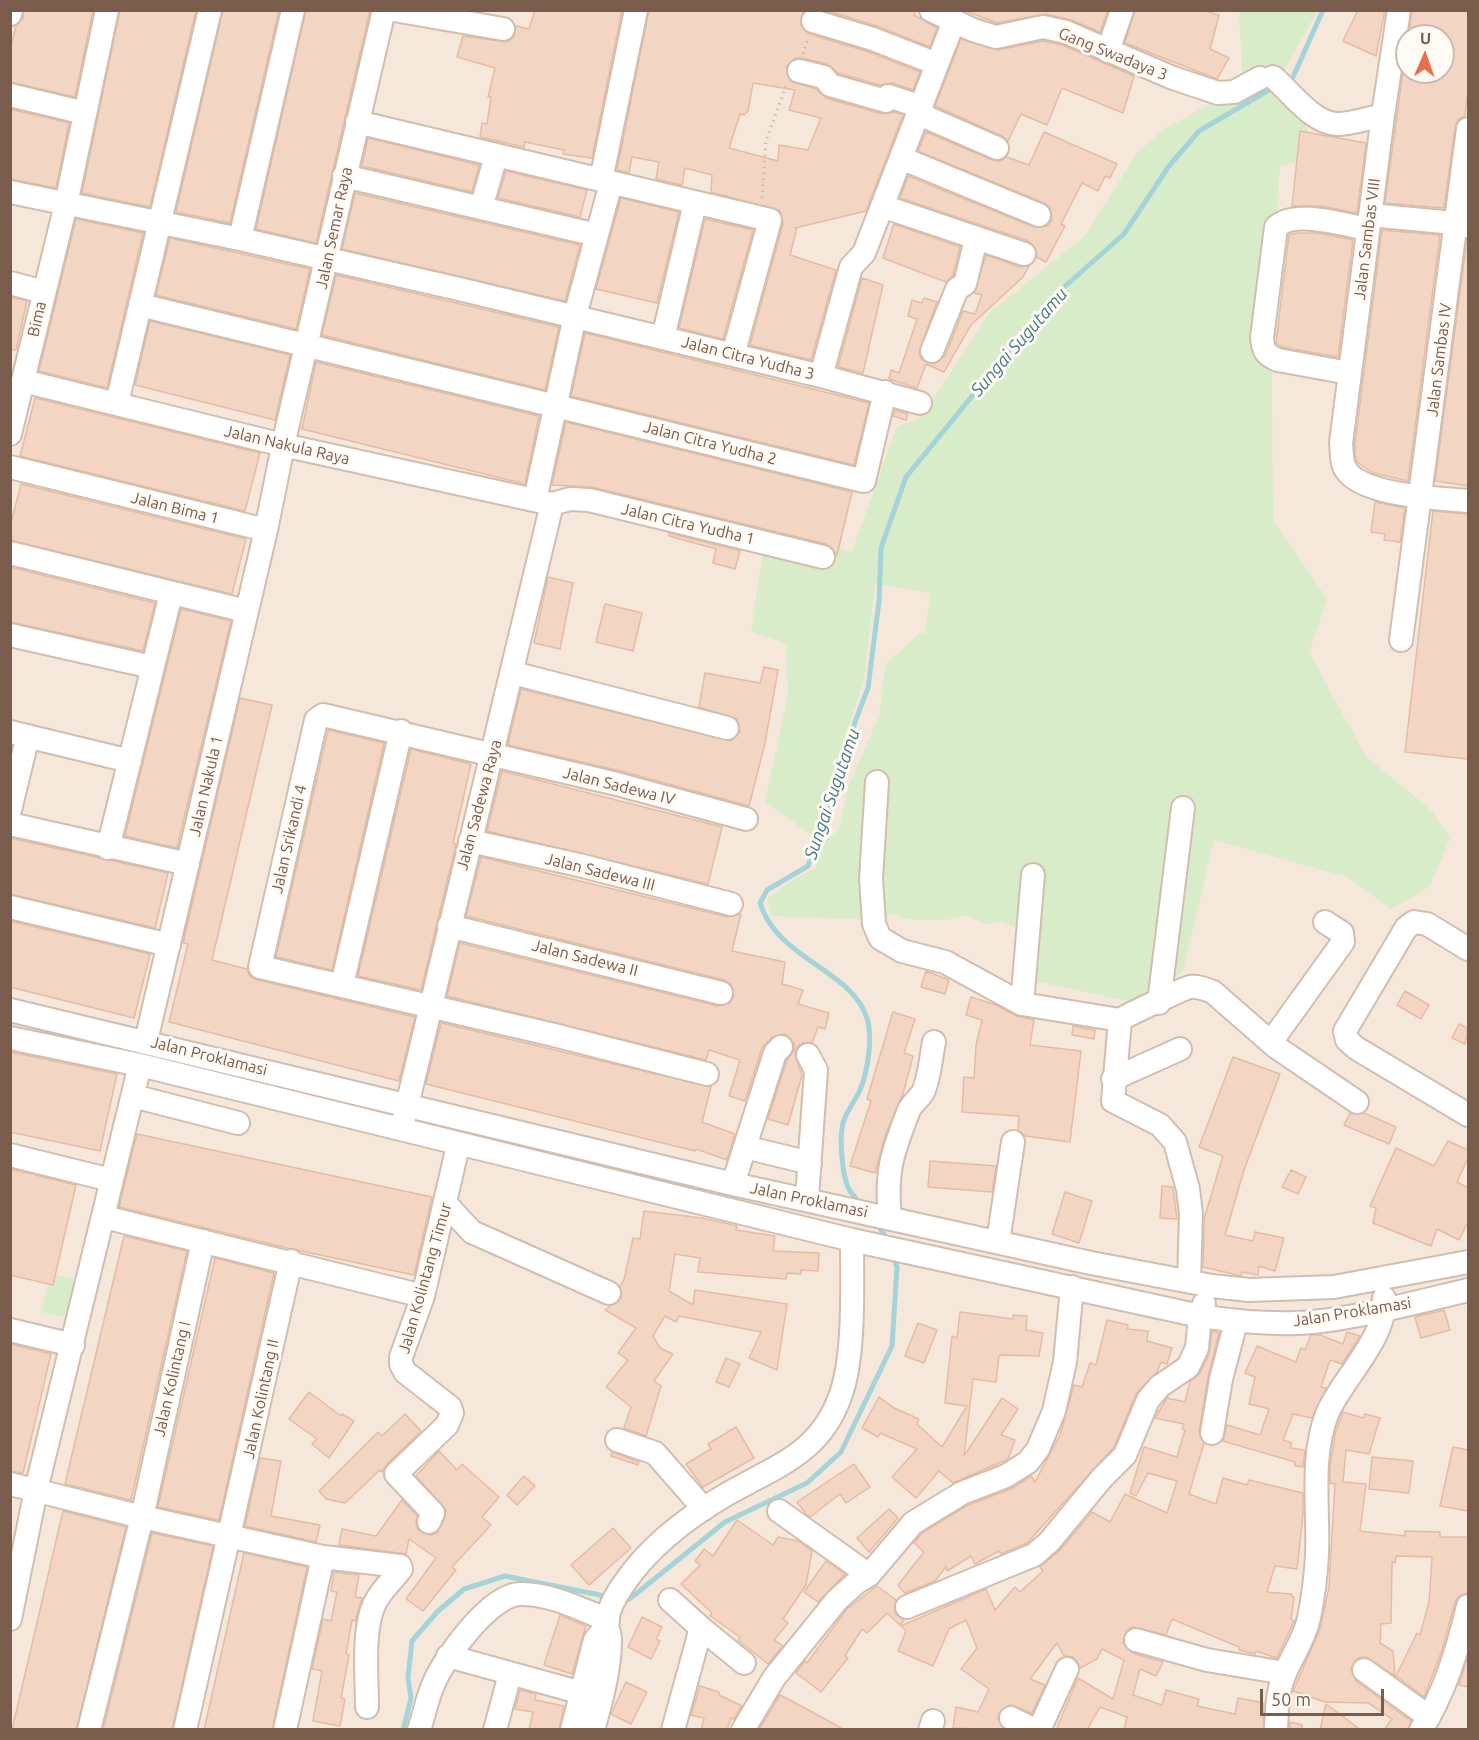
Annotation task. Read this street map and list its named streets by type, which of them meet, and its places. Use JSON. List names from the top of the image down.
{
  "streets": {
    "street": [
      "Gang Swadaya 3",
      "Jalan Semar Raya",
      "Jalan Sambas VIII",
      "Bima",
      "Jalan Citra Yudha 3",
      "Jalan Sambas IV",
      "Jalan Citra Yudha 2",
      "Jalan Nakula Raya",
      "Jalan Bima 1",
      "Jalan Citra Yudha 1",
      "Jalan Nakula 1",
      "Jalan Sadewa IV",
      "Jalan Sadewa Raya",
      "Jalan Srikandi 4",
      "Jalan Sadewa III",
      "Jalan Sadewa II",
      "Jalan Proklamasi",
      "Jalan Kolintang Timur",
      "Jalan Kolintang I",
      "Jalan Kolintang II"
    ]
  },
  "crossings": [
    ["Gang Swadaya 3", "Jalan Sambas VIII"],
    ["Jalan Semar Raya", "Jalan Citra Yudha 3"],
    ["Jalan Semar Raya", "Jalan Citra Yudha 2"],
    ["Jalan Semar Raya", "Jalan Nakula Raya"],
    ["Jalan Sambas VIII", "Jalan Sambas IV"],
    ["Bima", "Jalan Citra Yudha 3"],
    ["Bima", "Jalan Nakula Raya"],
    ["Jalan Citra Yudha 3", "Jalan Citra Yudha 2"],
    ["Jalan Citra Yudha 3", "Jalan Sadewa Raya"],
    ["Jalan Citra Yudha 2", "Jalan Sadewa Raya"],
    ["Jalan Nakula Raya", "Jalan Citra Yudha 1"],
    ["Jalan Nakula Raya", "Jalan Sadewa Raya"],
    ["Jalan Bima 1", "Jalan Nakula 1"],
    ["Jalan Citra Yudha 1", "Jalan Sadewa Raya"],
    ["Jalan Nakula 1", "Jalan Proklamasi"],
    ["Jalan Sadewa IV", "Jalan Sadewa Raya"],
    ["Jalan Sadewa IV", "Jalan Srikandi 4"],
    ["Jalan Sadewa Raya", "Jalan Sadewa III"],
    ["Jalan Sadewa Raya", "Jalan Sadewa II"],
    ["Jalan Sadewa Raya", "Jalan Proklamasi"],
    ["Jalan Proklamasi", "Jalan Kolintang Timur"]
  ],
  "water": ["Sungai Sugutamu"],
  "scale_bar": "50 m",
  "north": "top"
}
